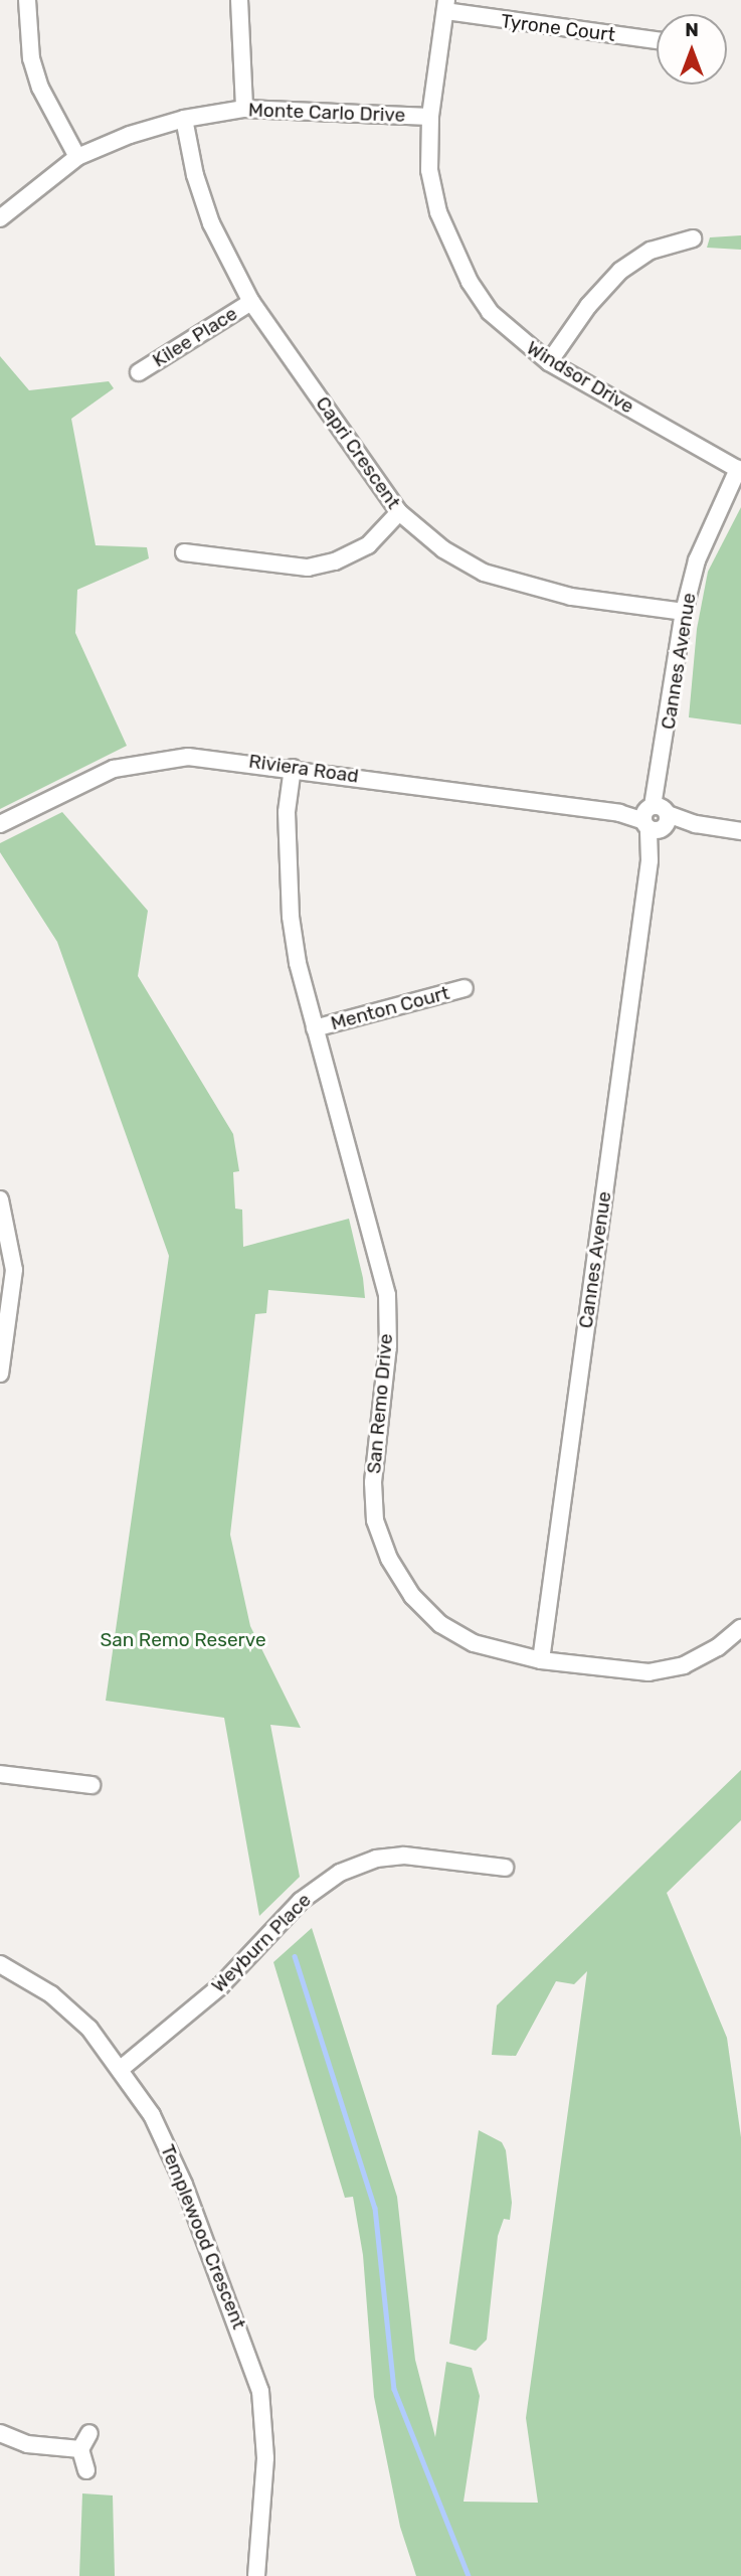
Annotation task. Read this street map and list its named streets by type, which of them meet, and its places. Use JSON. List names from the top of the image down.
{
  "streets": {
    "street": [
      "Tyrone Court",
      "Monte Carlo Drive",
      "Kilee Place",
      "Windsor Drive",
      "Capri Crescent",
      "Cannes Avenue",
      "Riviera Road",
      "Menton Court",
      "San Remo Drive",
      "Weyburn Place",
      "Templewood Crescent"
    ]
  },
  "crossings": [
    ["Tyrone Court", "Windsor Drive"],
    ["Monte Carlo Drive", "Windsor Drive"],
    ["Monte Carlo Drive", "Capri Crescent"],
    ["Kilee Place", "Capri Crescent"],
    ["Windsor Drive", "Cannes Avenue"],
    ["Capri Crescent", "Cannes Avenue"],
    ["Cannes Avenue", "Riviera Road"],
    ["Cannes Avenue", "San Remo Drive"],
    ["Riviera Road", "San Remo Drive"],
    ["Menton Court", "San Remo Drive"],
    ["Weyburn Place", "Templewood Crescent"]
  ],
  "parks": ["San Remo Reserve"],
  "north": "top"
}
